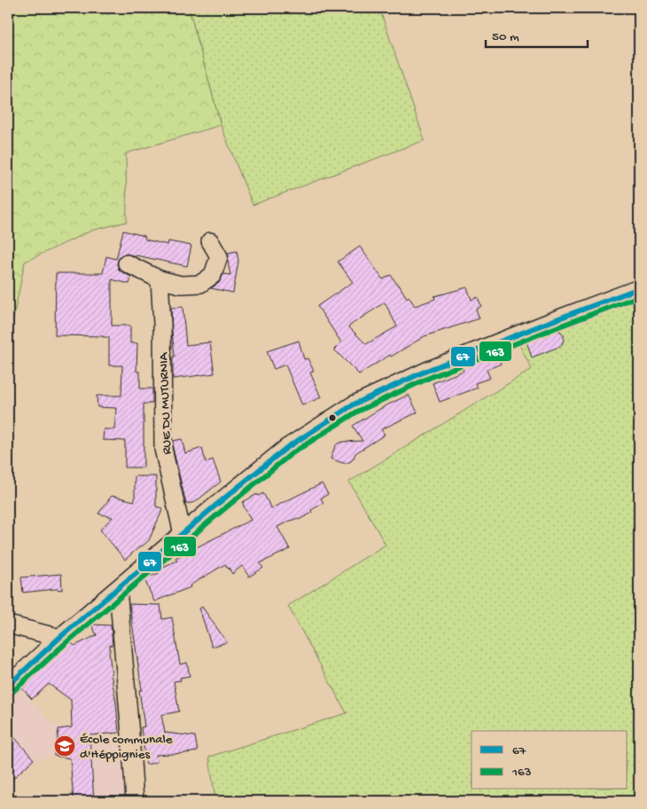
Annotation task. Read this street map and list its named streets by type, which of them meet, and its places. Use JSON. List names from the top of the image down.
{
  "streets": {
    "street": ["RUE DU MUTURNIA"]
  },
  "places": {
    "school or university": ["École communale d'Héppignies"]
  },
  "lines": ["transit line 67", "transit line 163"],
  "legend": ["67", "163"],
  "scale_bar": "50 m"
}
